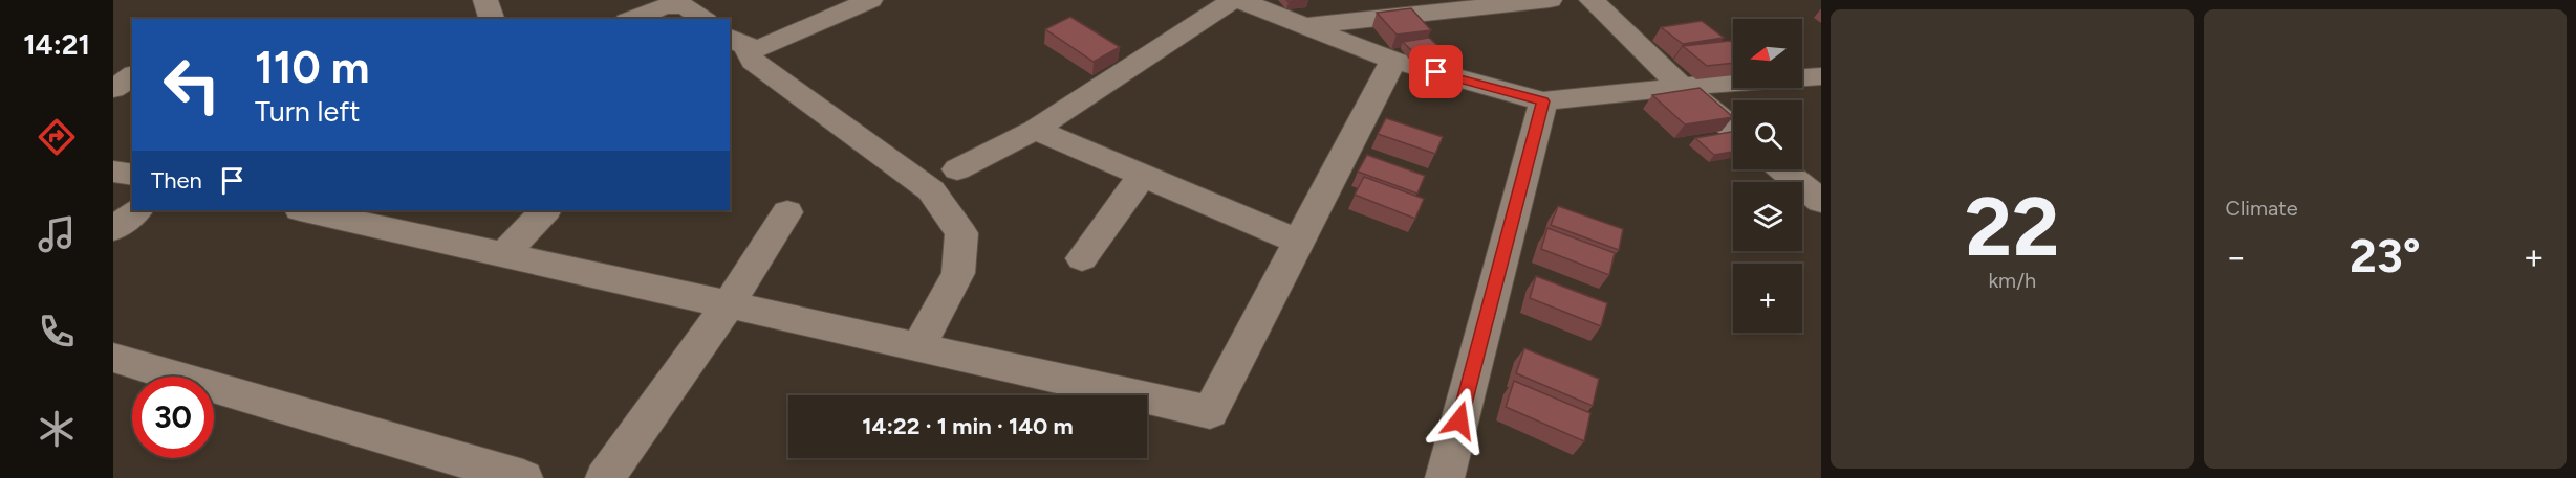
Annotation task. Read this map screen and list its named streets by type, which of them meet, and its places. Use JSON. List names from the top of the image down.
{
  "north": "left",
  "page": {
    "tabs": "14:21",
    "tile": [
      ["22", "km/h"],
      "Climate"
    ],
    "map_buttons": "+",
    "turn": ["110 m", "Turn left"],
    "then": "Then",
    "heat": ["−", "23°", "+"],
    "limit": "30",
    "trip": "14:22 · 1 min · 140 m"
  }
}
